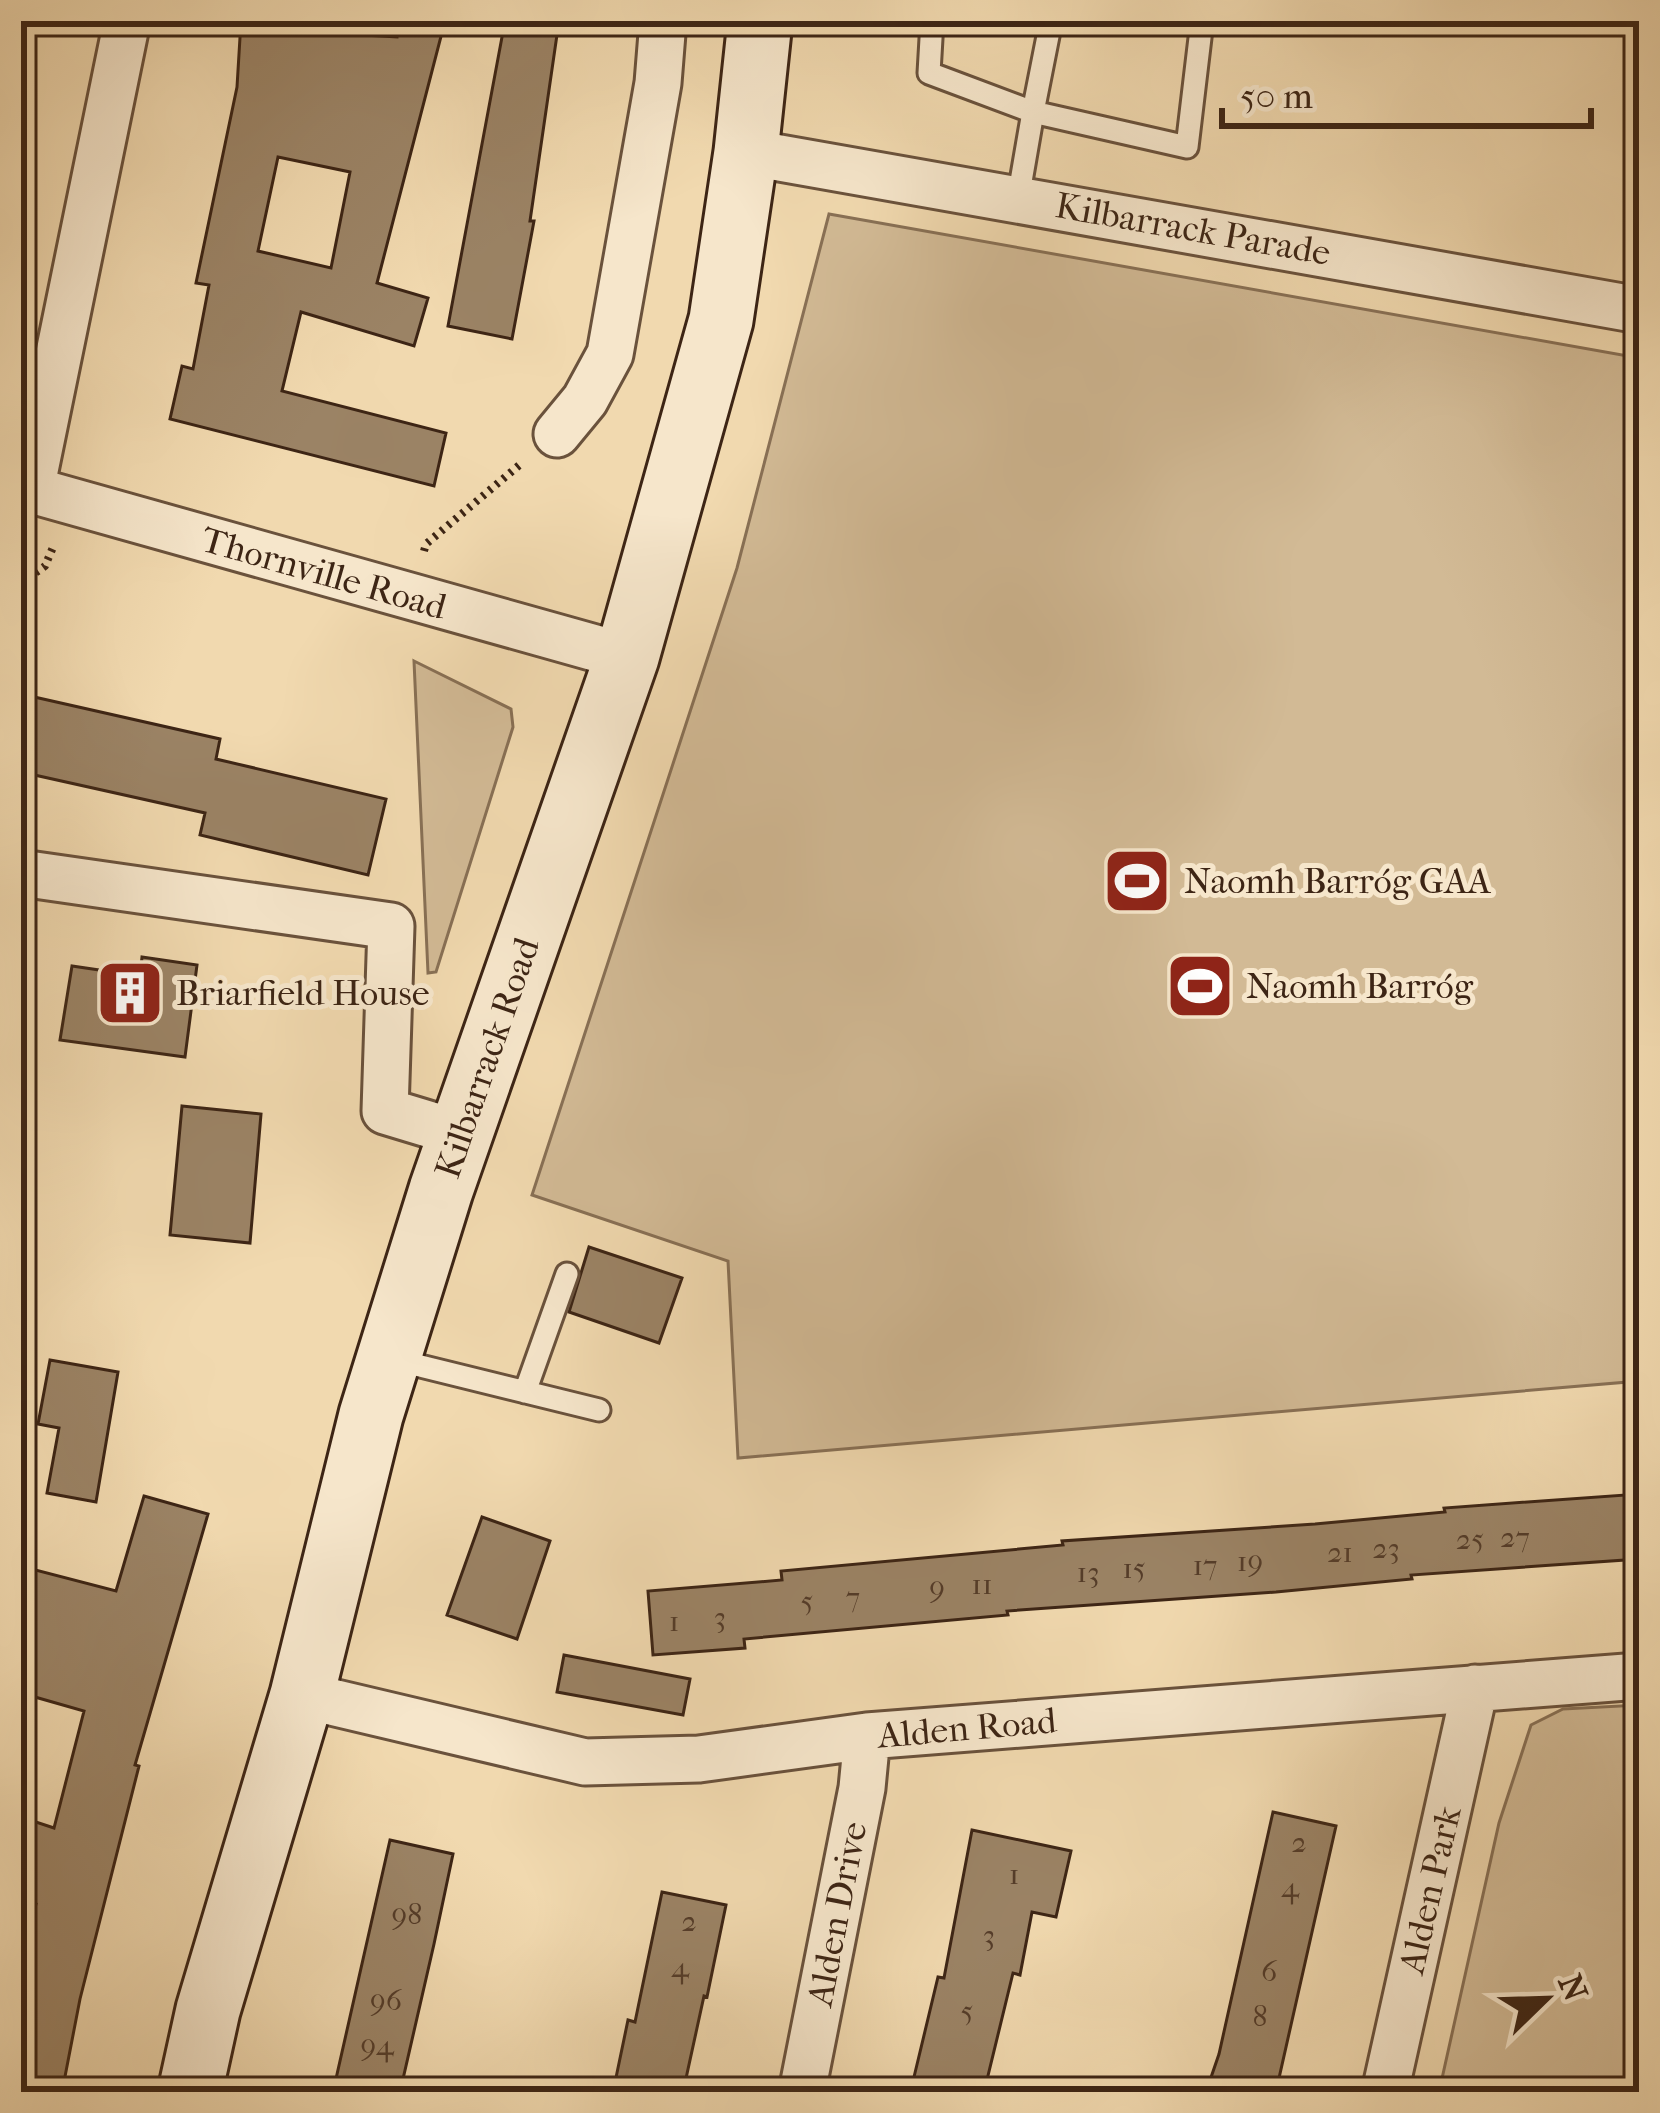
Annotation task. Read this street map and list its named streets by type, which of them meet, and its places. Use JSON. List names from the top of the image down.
{
  "streets": {
    "main road": ["Kilbarrack Road"],
    "street": [
      "Kilbarrack Parade",
      "Thornville Road",
      "Alden Road",
      "Alden Park",
      "Alden Drive"
    ]
  },
  "crossings": [
    ["Kilbarrack Parade", "Kilbarrack Road"],
    ["Thornville Road", "Kilbarrack Road"],
    ["Kilbarrack Road", "Alden Road"],
    ["Alden Road", "Alden Park"],
    ["Alden Road", "Alden Drive"]
  ],
  "places": {
    "sports": ["Naomh Barróg GAA", "Naomh Barróg"],
    "building": ["Briarfield House"]
  },
  "house_numbers": [
    "27",
    "25",
    "23",
    "21",
    "19",
    "17",
    "15",
    "13",
    "11",
    "9",
    "7",
    "5",
    "3",
    "1",
    "2",
    "1",
    "4",
    "98",
    "2",
    "3",
    "4",
    "6",
    "96",
    "5",
    "8",
    "94"
  ],
  "scale_bar": "50 m",
  "north": "top right"
}
